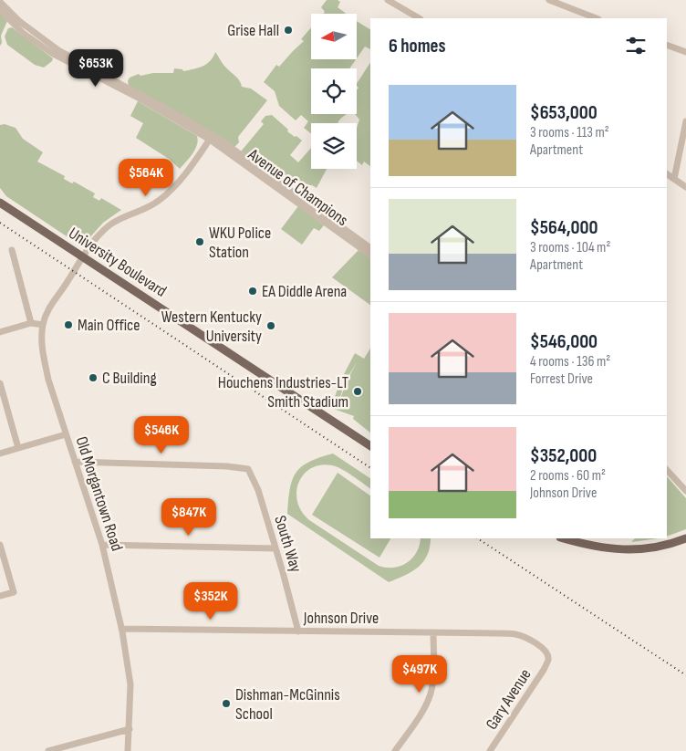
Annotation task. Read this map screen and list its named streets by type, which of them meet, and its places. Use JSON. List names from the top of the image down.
{
  "streets": {
    "main road": ["University Boulevard"],
    "street": [
      "Avenue of Champions",
      "Old Morgantown Road",
      "South Way",
      "Johnson Drive",
      "Gary Avenue"
    ]
  },
  "crossings": [
    ["Avenue of Champions", "Old Morgantown Road"],
    ["University Boulevard", "Old Morgantown Road"],
    ["Old Morgantown Road", "South Way"],
    ["Old Morgantown Road", "Johnson Drive"],
    ["South Way", "Johnson Drive"],
    ["Johnson Drive", "Gary Avenue"]
  ],
  "places": [
    "Grise Hall",
    "WKU Police Station",
    "EA Diddle Arena",
    "Main Office",
    "Western Kentucky University",
    "C Building",
    "Houchens Industries-LT Smith Stadium",
    "Dishman-McGinnis School"
  ],
  "north": "left",
  "page": {
    "heading": "6 homes",
    "price": [
      "$653K",
      "$564K",
      "$546K",
      "$847K",
      "$352K",
      "$497K"
    ],
    "list": [
      {
        "name": "$653,000",
        "note": "3 rooms · 113 m² · Apartment"
      },
      {
        "name": "$564,000",
        "note": "3 rooms · 104 m² · Apartment"
      },
      {
        "name": "$546,000",
        "note": "4 rooms · 136 m² · Forrest Drive"
      },
      {
        "name": "$352,000",
        "note": "2 rooms · 60 m² · Johnson Drive"
      }
    ]
  }
}
